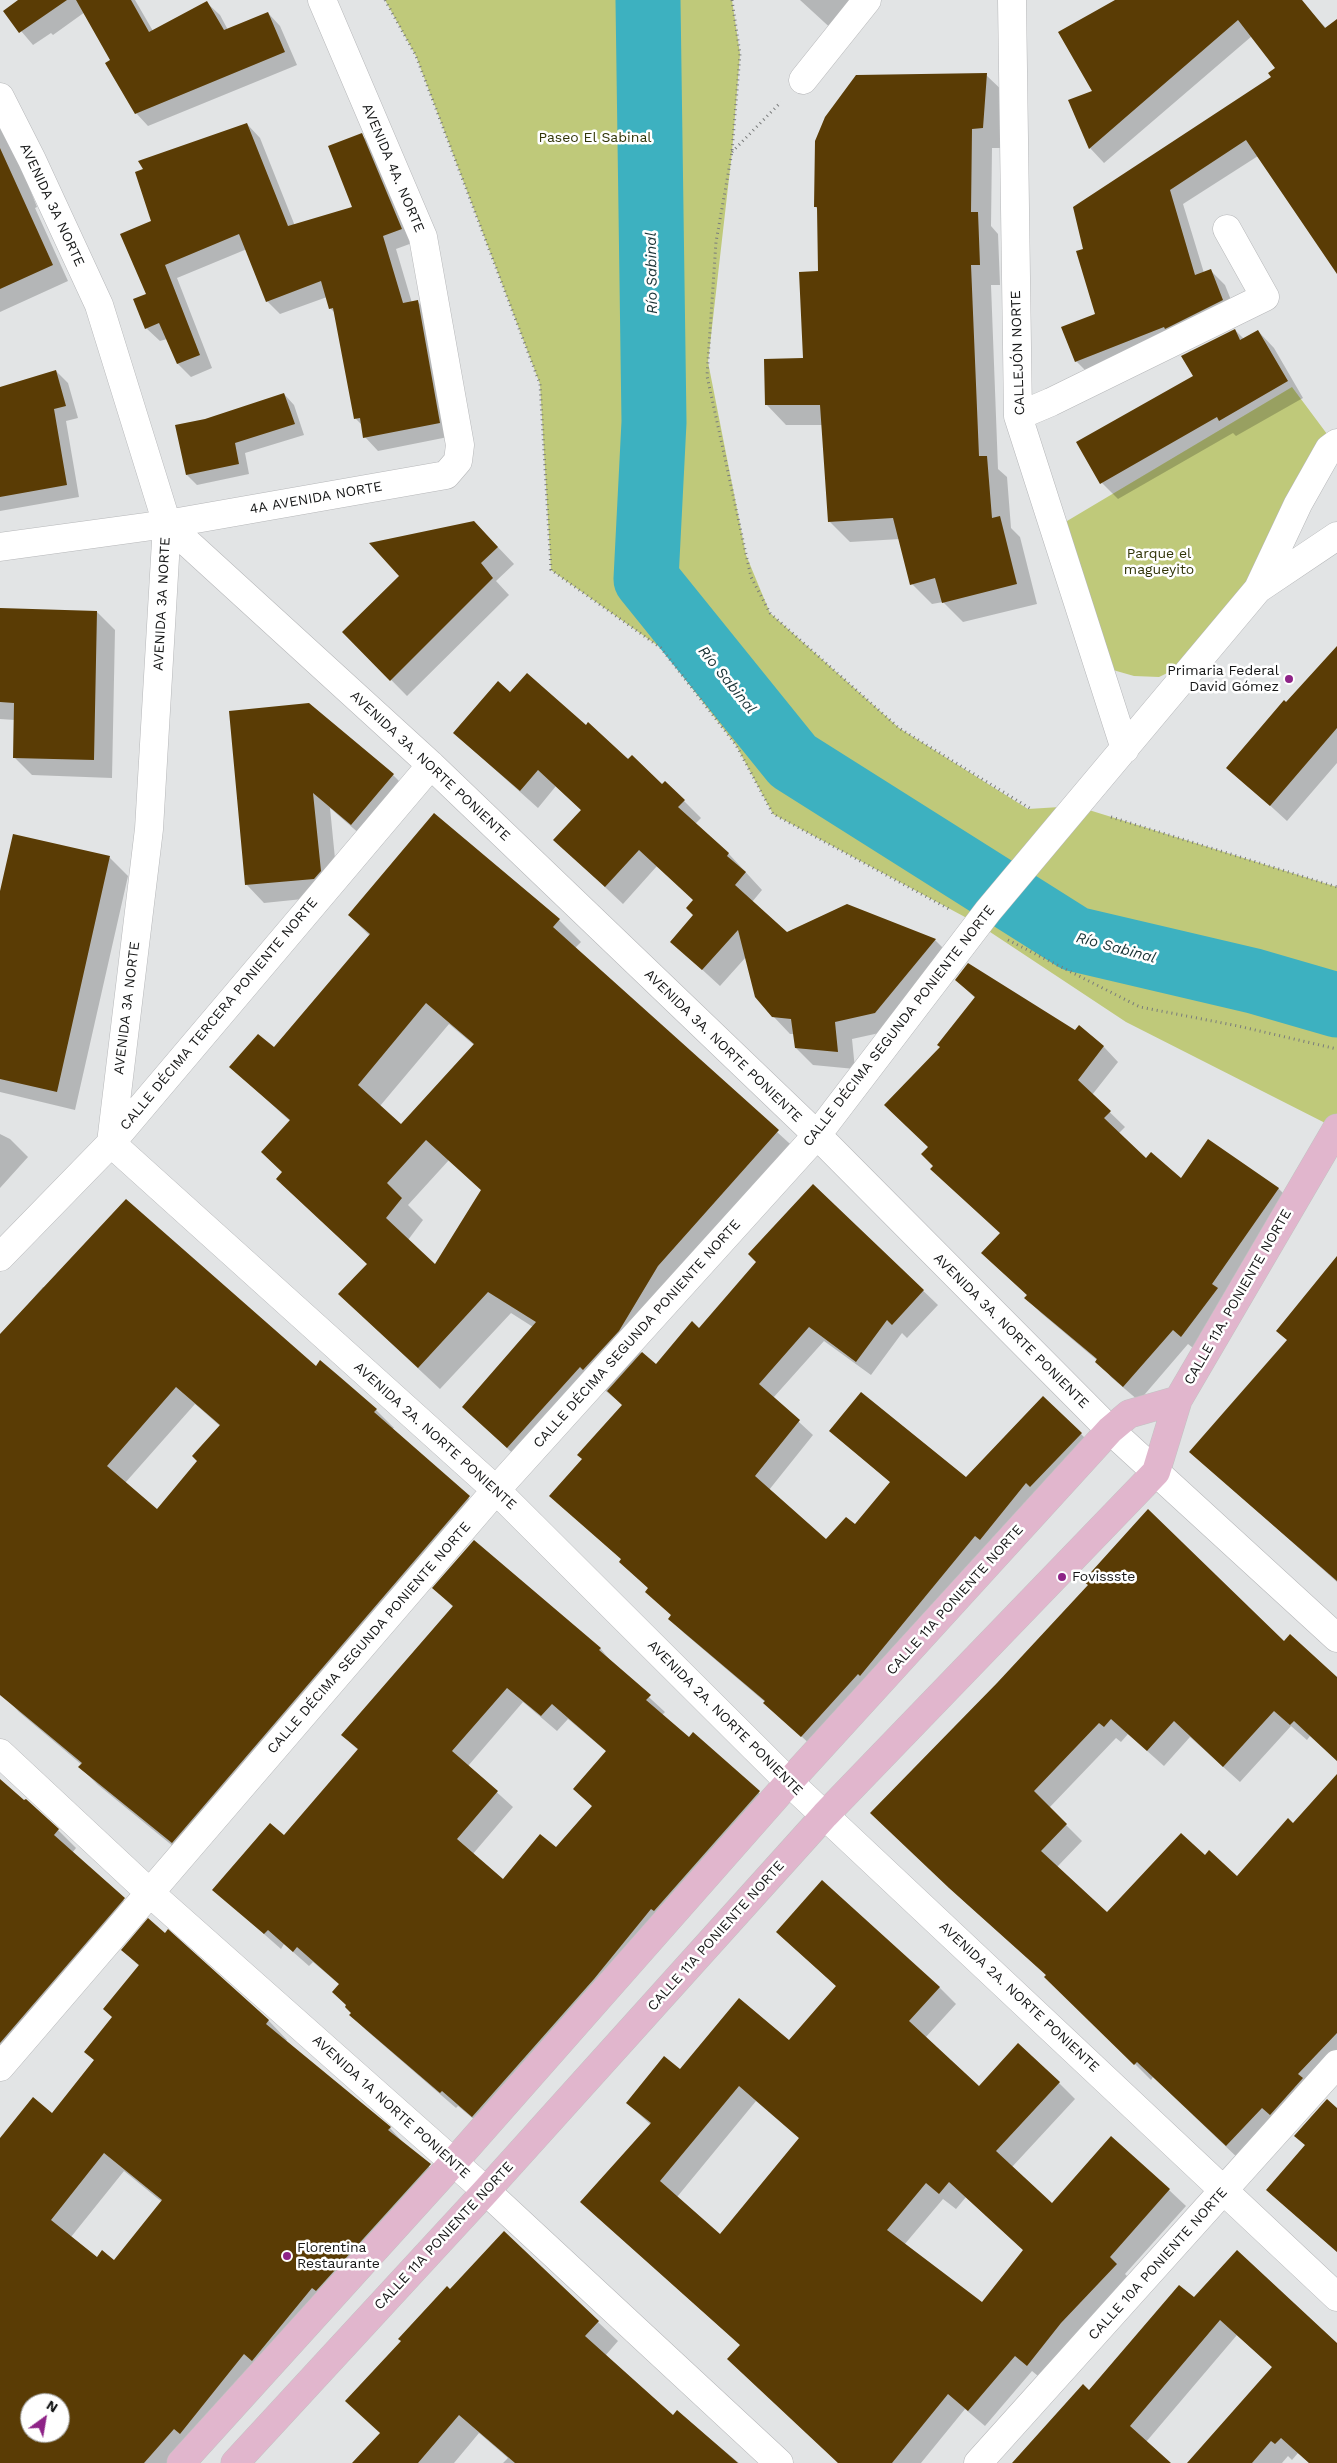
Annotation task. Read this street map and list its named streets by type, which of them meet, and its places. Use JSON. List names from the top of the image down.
{
  "streets": {
    "main road": ["CALLE 11A. PONIENTE NORTE", "CALLE 11A PONIENTE NORTE"],
    "street": [
      "AVENIDA 4A. NORTE",
      "AVENIDA 3A NORTE",
      "CALLEJÓN NORTE",
      "4A AVENIDA NORTE",
      "AVENIDA 3A. NORTE PONIENTE",
      "CALLE DÉCIMA TERCERA PONIENTE NORTE",
      "CALLE DÉCIMA SEGUNDA PONIENTE NORTE",
      "AVENIDA 2A. NORTE PONIENTE",
      "AVENIDA 1A NORTE PONIENTE",
      "CALLE 10A PONIENTE NORTE"
    ]
  },
  "crossings": [
    ["AVENIDA 4A. NORTE", "4A AVENIDA NORTE"],
    ["AVENIDA 3A NORTE", "4A AVENIDA NORTE"],
    ["AVENIDA 3A NORTE", "AVENIDA 3A. NORTE PONIENTE"],
    ["AVENIDA 3A NORTE", "CALLE DÉCIMA TERCERA PONIENTE NORTE"],
    ["AVENIDA 3A NORTE", "AVENIDA 2A. NORTE PONIENTE"],
    ["CALLEJÓN NORTE", "CALLE DÉCIMA SEGUNDA PONIENTE NORTE"],
    ["4A AVENIDA NORTE", "AVENIDA 3A. NORTE PONIENTE"],
    ["AVENIDA 3A. NORTE PONIENTE", "CALLE DÉCIMA TERCERA PONIENTE NORTE"],
    ["AVENIDA 3A. NORTE PONIENTE", "CALLE DÉCIMA SEGUNDA PONIENTE NORTE"],
    ["AVENIDA 3A. NORTE PONIENTE", "CALLE 11A. PONIENTE NORTE"],
    ["AVENIDA 3A. NORTE PONIENTE", "CALLE 11A PONIENTE NORTE"],
    ["CALLE DÉCIMA TERCERA PONIENTE NORTE", "AVENIDA 2A. NORTE PONIENTE"],
    ["CALLE DÉCIMA SEGUNDA PONIENTE NORTE", "AVENIDA 2A. NORTE PONIENTE"],
    ["CALLE DÉCIMA SEGUNDA PONIENTE NORTE", "AVENIDA 1A NORTE PONIENTE"],
    ["CALLE 11A. PONIENTE NORTE", "CALLE 11A PONIENTE NORTE"],
    ["AVENIDA 2A. NORTE PONIENTE", "CALLE 11A PONIENTE NORTE"],
    ["AVENIDA 2A. NORTE PONIENTE", "CALLE 10A PONIENTE NORTE"],
    ["CALLE 11A PONIENTE NORTE", "AVENIDA 1A NORTE PONIENTE"]
  ],
  "water": ["Río Sabinal"],
  "parks": ["Paseo El Sabinal", "Parque el magueyito"],
  "places": ["Primaria Federal David Gómez", "Fovissste", "Florentina Restaurante"],
  "north": "top right"
}
